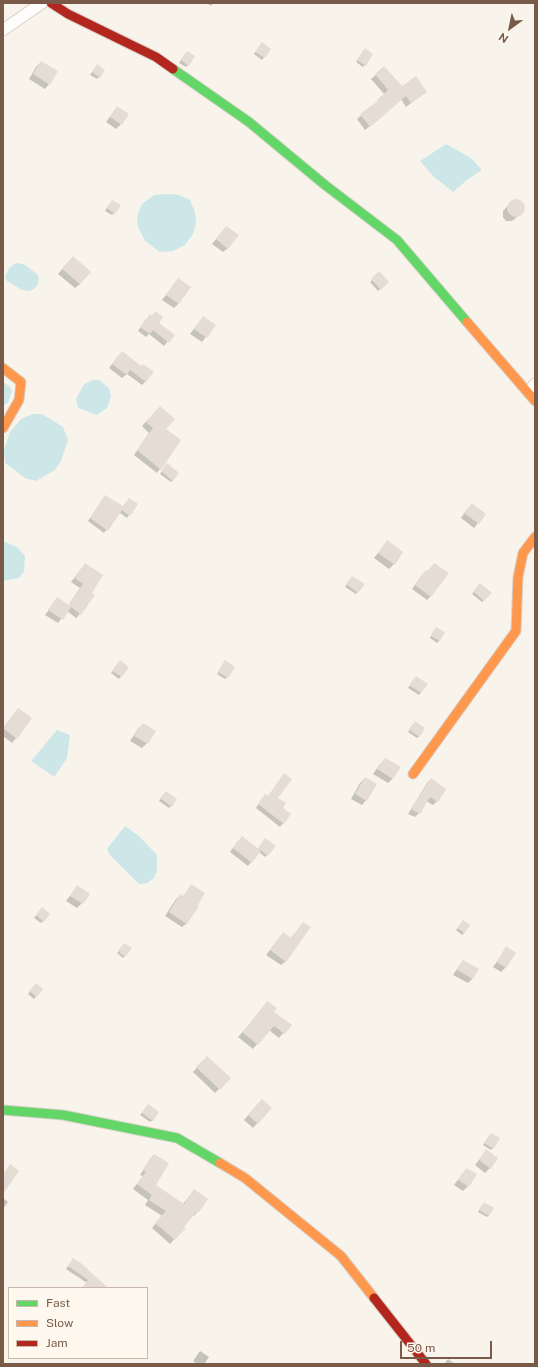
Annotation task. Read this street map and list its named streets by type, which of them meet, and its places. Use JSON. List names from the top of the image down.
{
  "legend": ["Fast", "Slow", "Jam"],
  "scale_bar": "50 m",
  "north": "bottom left"
}
